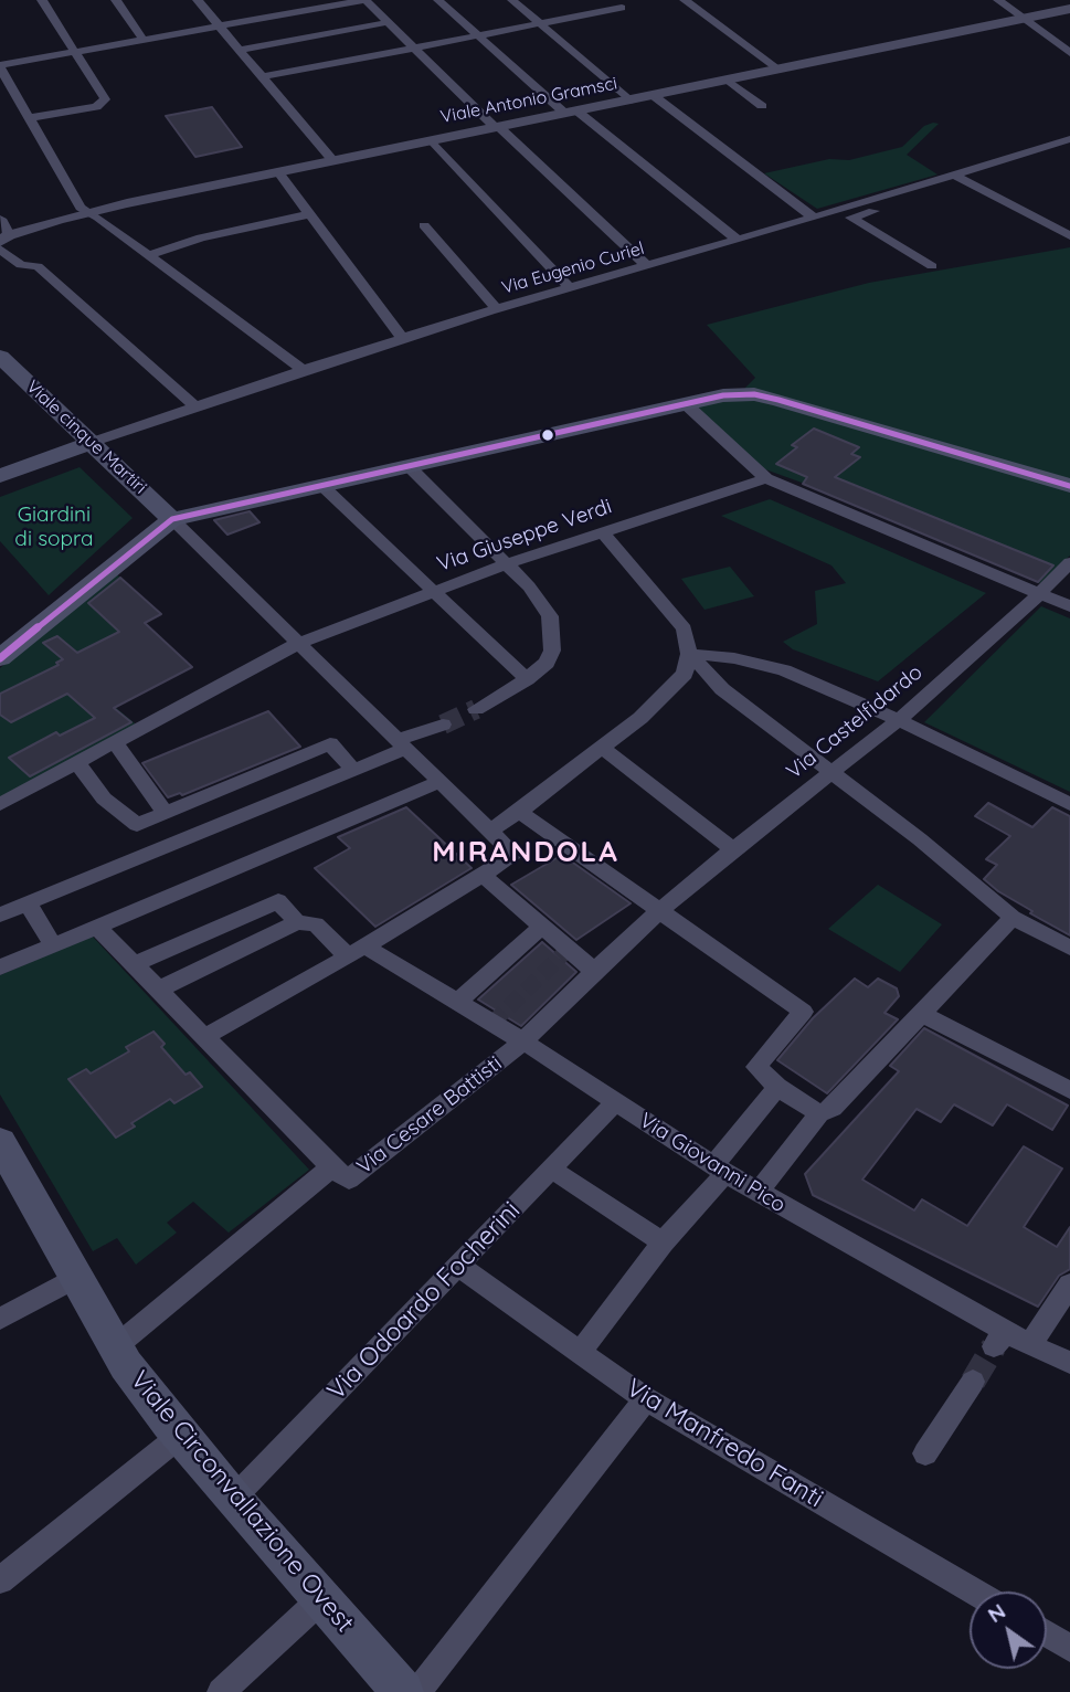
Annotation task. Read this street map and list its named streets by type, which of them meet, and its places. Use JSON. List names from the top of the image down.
{
  "streets": {
    "main road": ["Viale cinque Martiri", "Viale Circonvallazione Ovest"],
    "street": [
      "Viale Antonio Gramsci",
      "Via Eugenio Curiel",
      "Via Giuseppe Verdi",
      "Via Castelfidardo",
      "Via Cesare Battisti",
      "Via Giovanni Pico",
      "Via Odoardo Focherini",
      "Via Manfredo Fanti"
    ]
  },
  "crossings": [
    ["Via Eugenio Curiel", "Viale cinque Martiri"],
    ["Via Castelfidardo", "Via Cesare Battisti"],
    ["Via Cesare Battisti", "Via Giovanni Pico"],
    ["Via Cesare Battisti", "Viale Circonvallazione Ovest"],
    ["Via Giovanni Pico", "Via Odoardo Focherini"],
    ["Via Odoardo Focherini", "Via Manfredo Fanti"],
    ["Via Odoardo Focherini", "Viale Circonvallazione Ovest"]
  ],
  "districts": ["MIRANDOLA"],
  "parks": ["Giardini di sopra"],
  "north": "top left"
}
